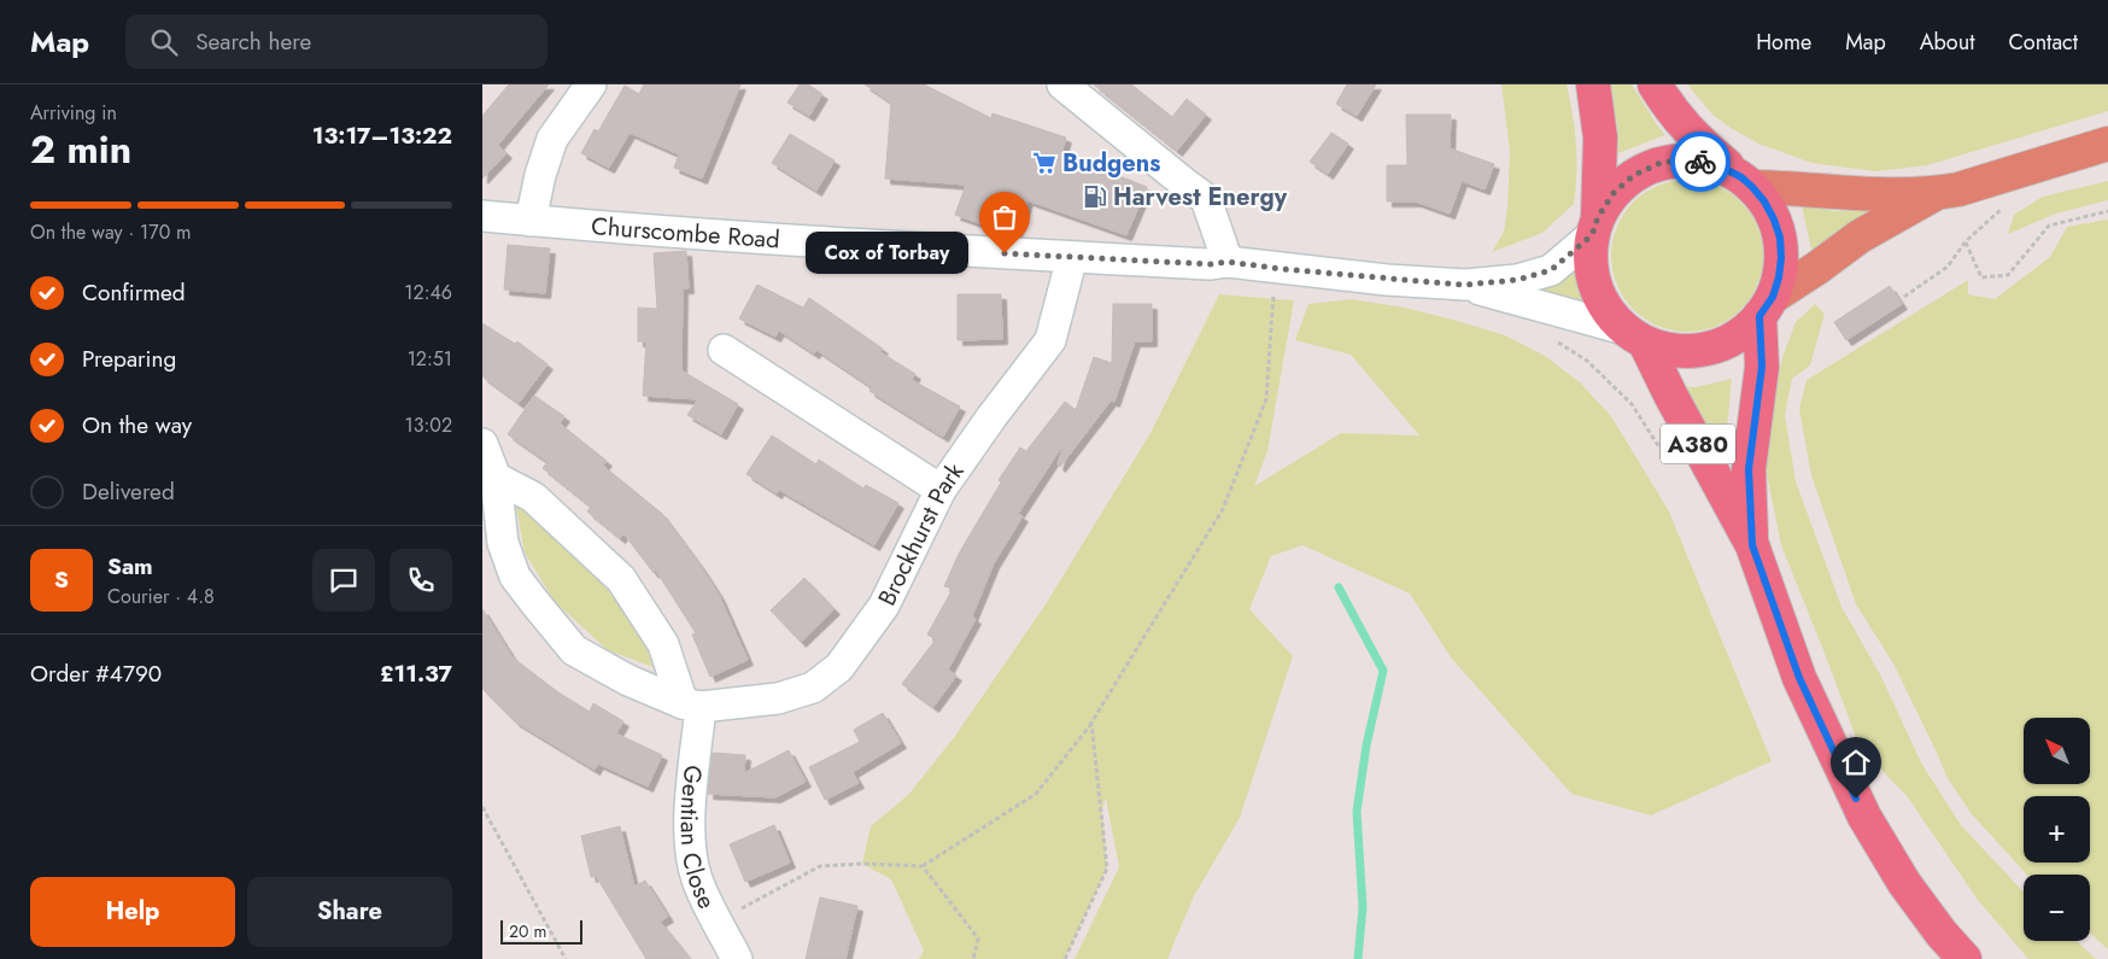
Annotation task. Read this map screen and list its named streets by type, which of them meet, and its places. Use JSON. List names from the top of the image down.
{
  "streets": {
    "highway": ["A380"],
    "street": ["Churscombe Road", "Brockhurst Park", "Gentian Close"]
  },
  "crossings": [
    ["Churscombe Road", "A380"],
    ["Churscombe Road", "Brockhurst Park"],
    ["Brockhurst Park", "Gentian Close"]
  ],
  "places": {
    "supermarket": ["Budgens"],
    "fuel station": ["Harvest Energy"],
    "other": ["Cox of Torbay"]
  },
  "scale_bar": "20 m",
  "north": "top left",
  "page": {
    "header": "Map",
    "search": "Search here",
    "nav": [
      "Home",
      "Map",
      "About",
      "Contact"
    ],
    "heading": ["2 min", "Arriving in", "13:17–13:22"],
    "panel": [
      "Sam",
      "Courier · 4.8",
      "Order #4790",
      "£11.37"
    ],
    "bar": "On the way · 170 m",
    "bubble": "Cox of Torbay",
    "list": [
      ["Confirmed", "12:46"],
      ["Preparing", "12:51"],
      ["On the way", "13:02"],
      "Delivered"
    ],
    "round": "S",
    "map_buttons": ["+", "−"],
    "buttons": ["Help", "Share"],
    "scale": "20 m"
  }
}
